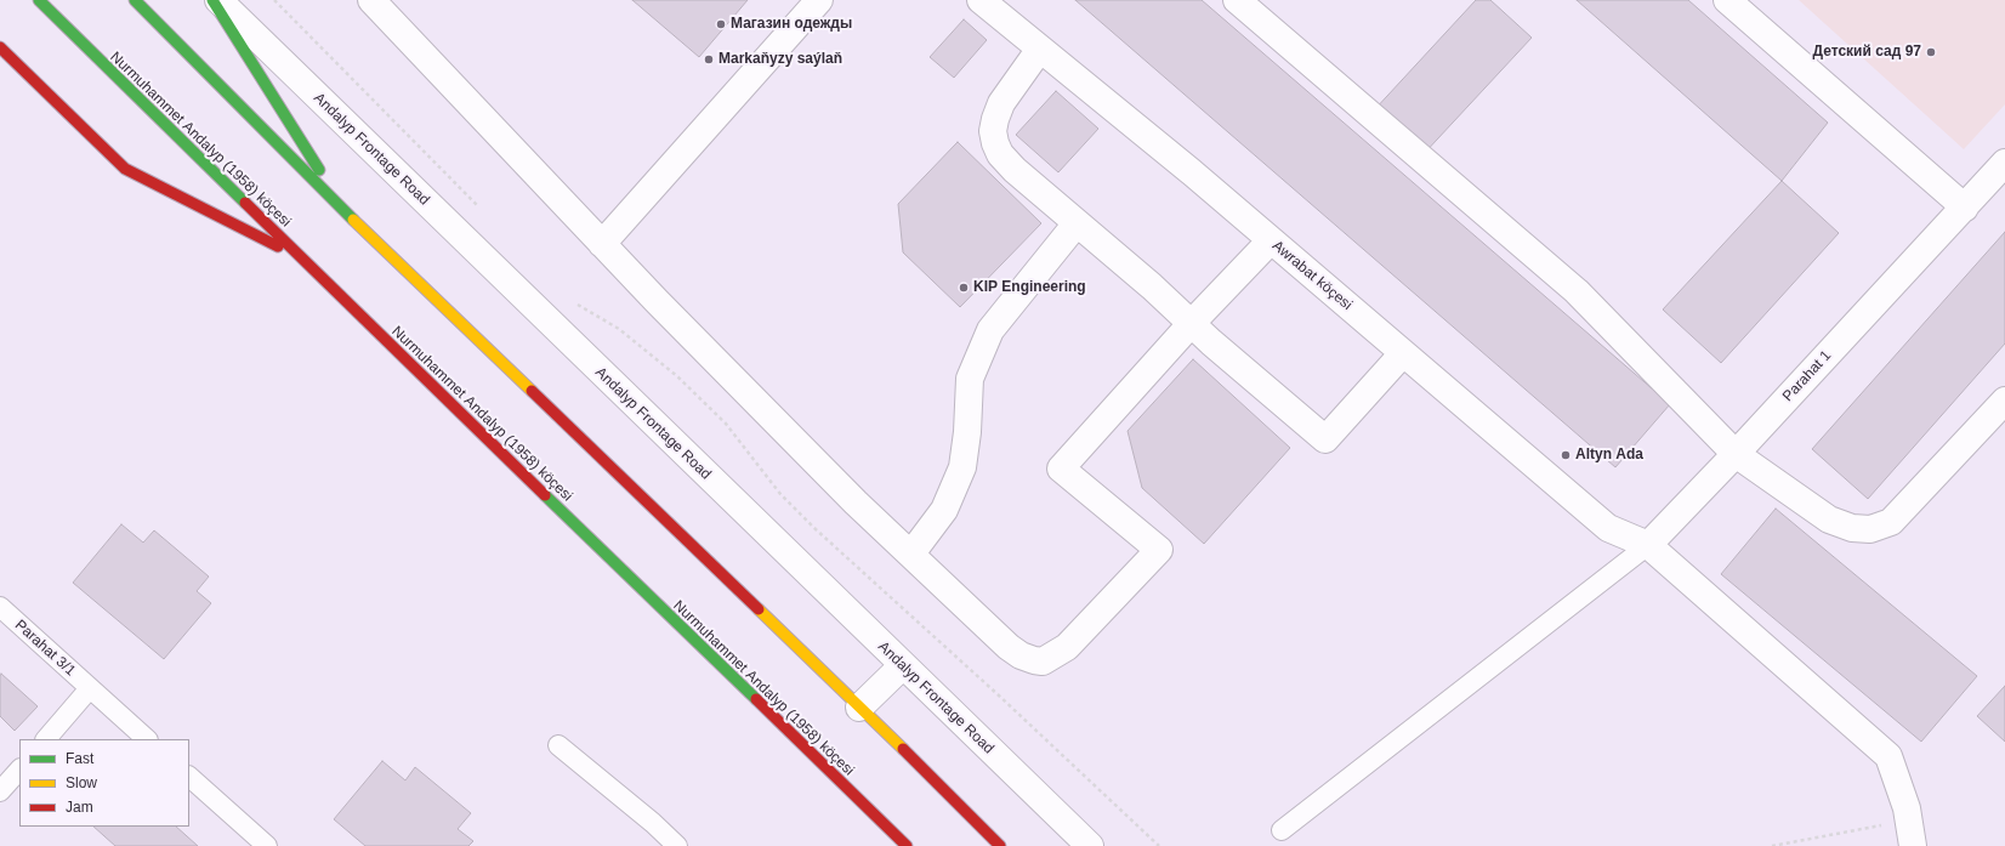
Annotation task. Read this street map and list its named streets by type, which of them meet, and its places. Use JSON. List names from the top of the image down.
{
  "streets": {
    "main road": ["Nurmuhammet Andalyp (1958) köçesi"],
    "street": ["Andalyp Frontage Road", "Awrabat köçesi", "Parahat 1"],
    "lane": ["Parahat 3/1"]
  },
  "crossings": [
    ["Awrabat köçesi", "Parahat 1"]
  ],
  "places": [
    "Магазин одежды",
    "Детский сад 97",
    "Markaňyzy saýlaň",
    "KIP Engineering",
    "Altyn Ada"
  ],
  "legend": ["Fast", "Slow", "Jam"]
}
